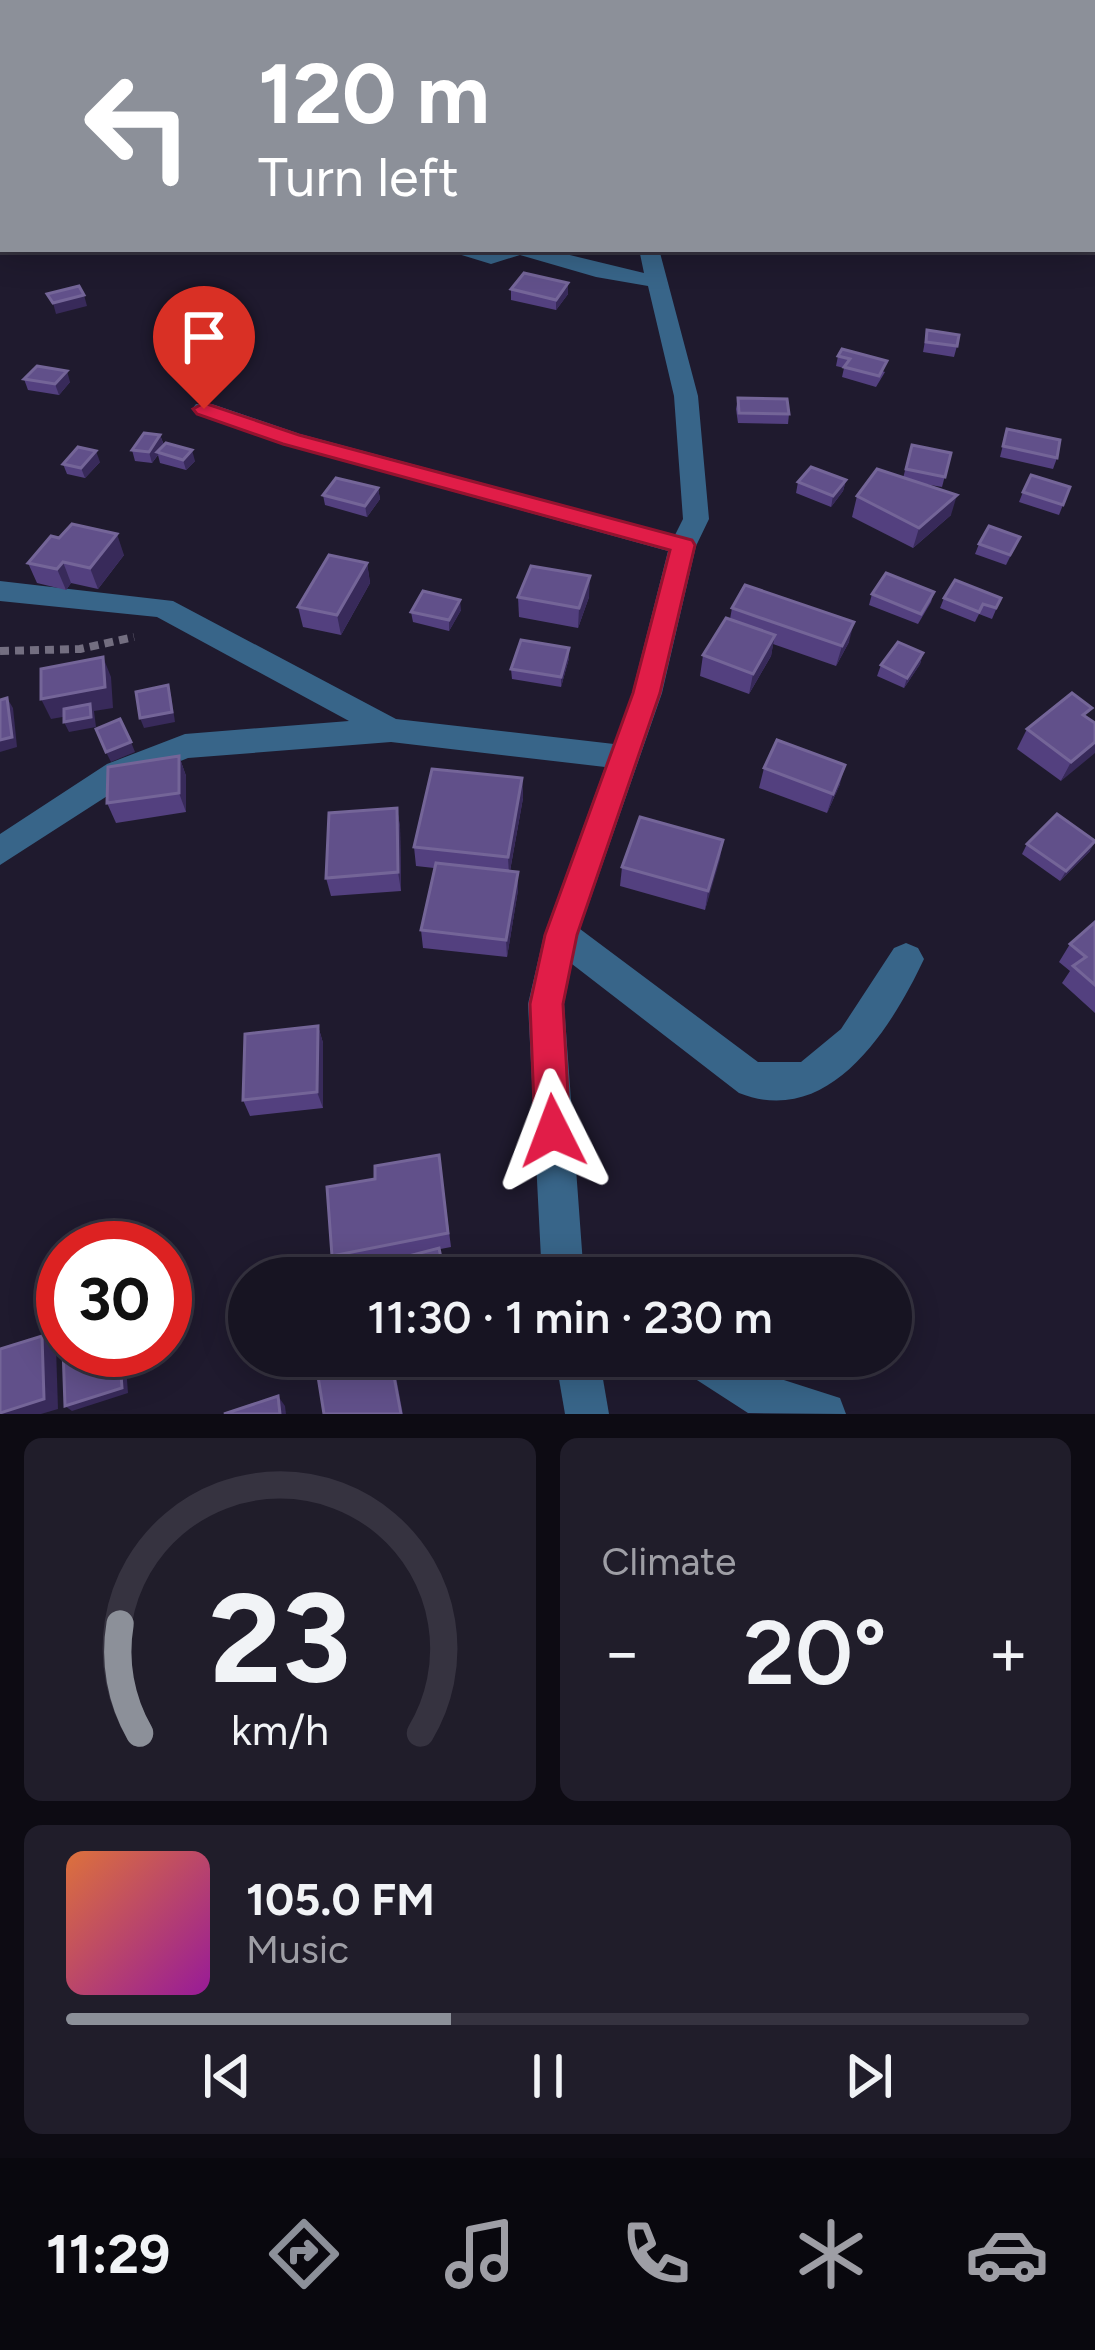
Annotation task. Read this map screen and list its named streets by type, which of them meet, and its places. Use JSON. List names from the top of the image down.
{
  "page": {
    "turn": ["120 m", "Turn left"],
    "limit": "30",
    "trip": "11:30 · 1 min · 230 m",
    "tile": "Climate",
    "heat": ["−", "20°", "+"],
    "song": ["105.0 FM", "Music"],
    "tabs": "11:29",
    "gauge": ["23", "km/h"]
  }
}
